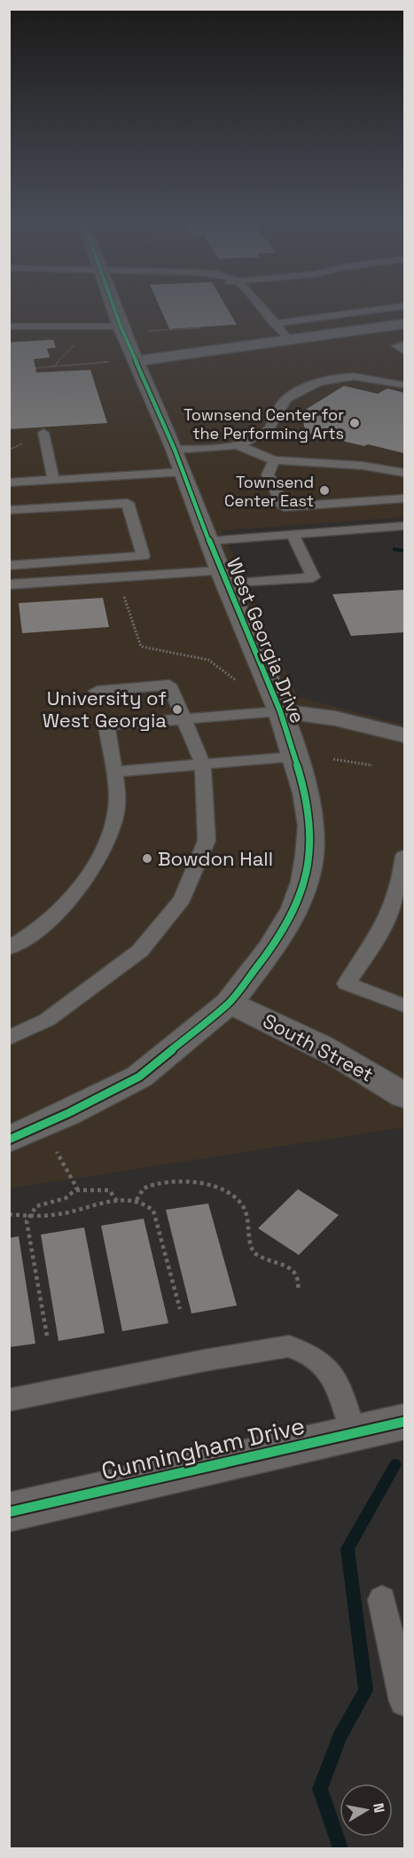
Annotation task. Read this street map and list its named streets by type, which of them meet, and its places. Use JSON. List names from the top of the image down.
{
  "streets": {
    "street": ["West Georgia Drive", "South Street", "Cunningham Drive"]
  },
  "crossings": [
    ["West Georgia Drive", "South Street"]
  ],
  "places": [
    "Townsend Center for the Performing Arts",
    "Townsend Center East",
    "University of West Georgia",
    "Bowdon Hall"
  ],
  "north": "right"
}
